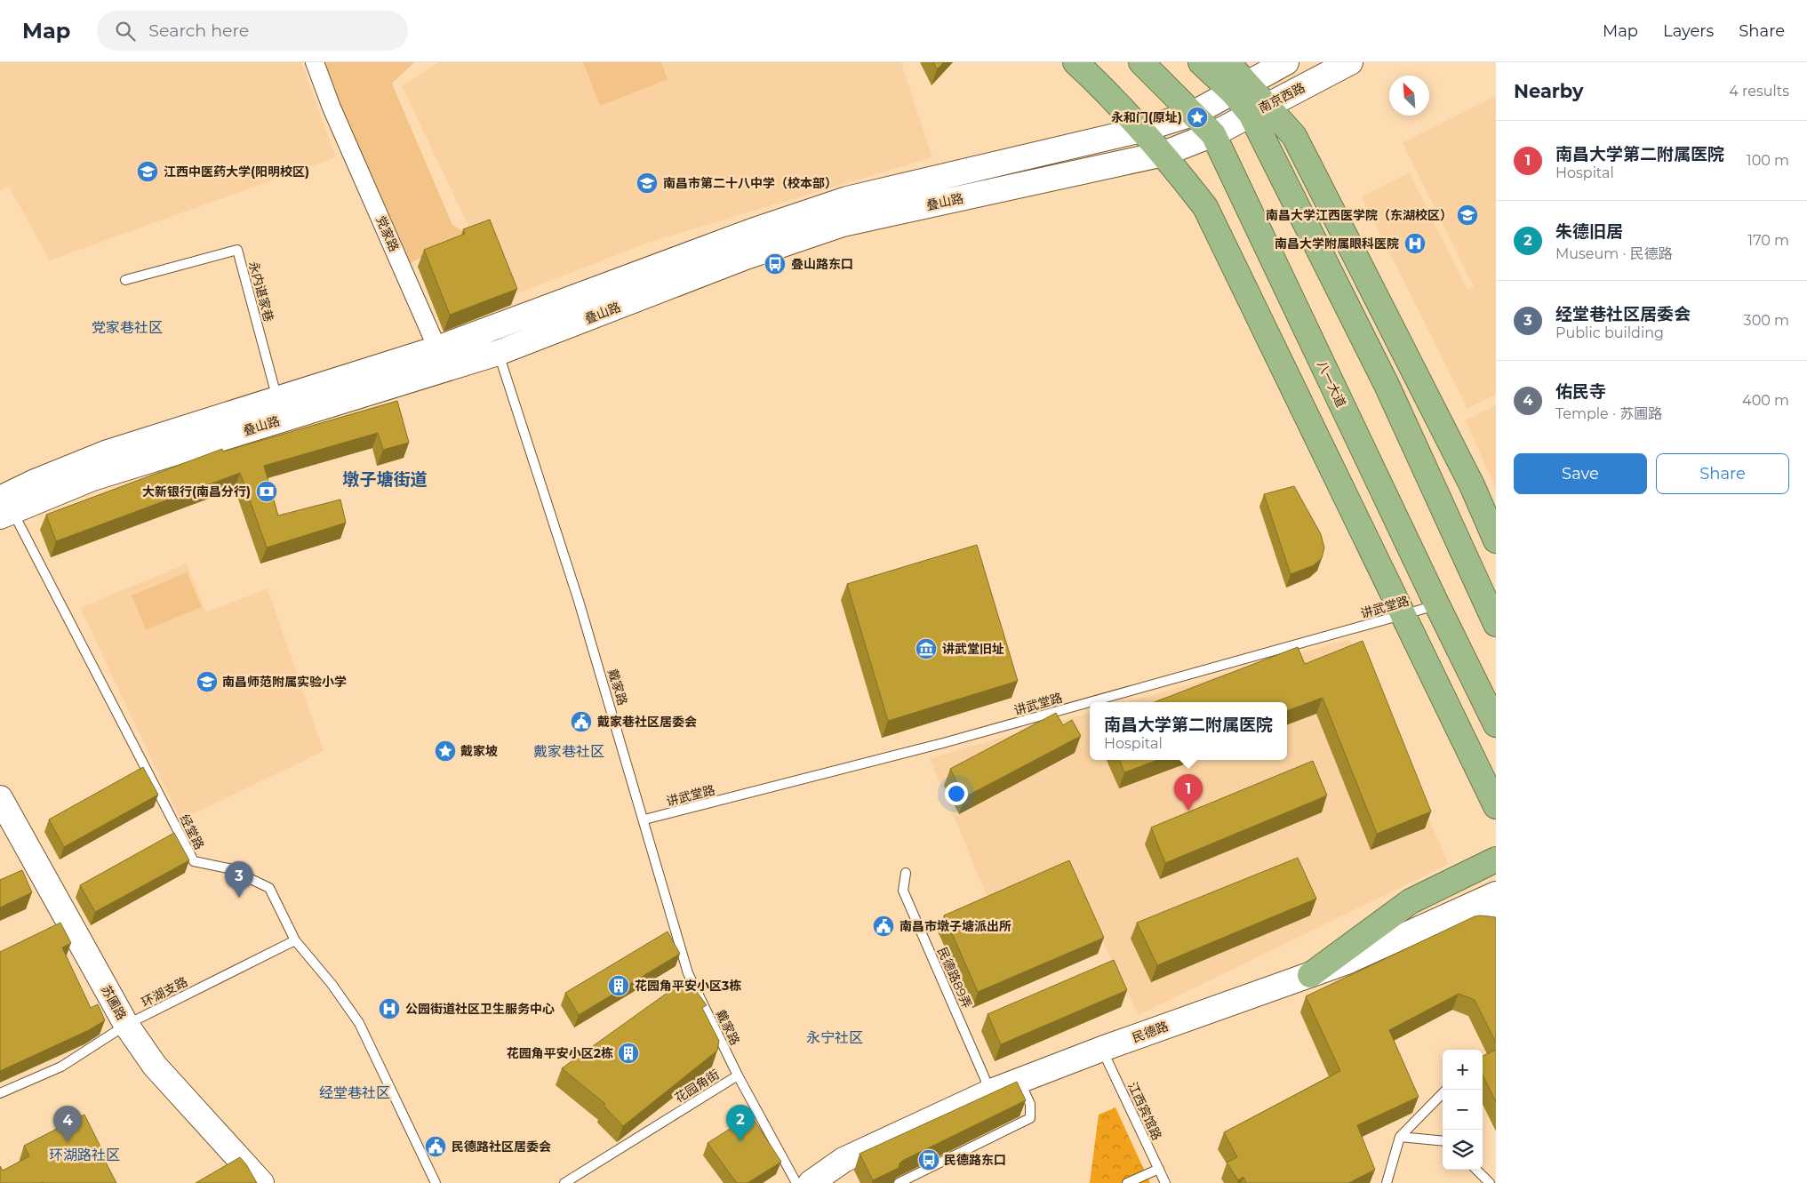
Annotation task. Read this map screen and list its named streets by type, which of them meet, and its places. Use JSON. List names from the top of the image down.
{
  "streets": {
    "highway": ["八一大道"],
    "main road": [
      "南京西路",
      "叠山路",
      "苏圃路",
      "民德路"
    ],
    "street": ["党家路"],
    "lane": [
      "永内谌家巷",
      "讲武堂路",
      "戴家路",
      "经堂路",
      "民德路89弄",
      "环湖支路",
      "花园角街",
      "江西宾馆路"
    ]
  },
  "crossings": [
    ["南京西路", "叠山路"],
    ["南京西路", "八一大道"],
    ["叠山路", "党家路"],
    ["叠山路", "永内谌家巷"],
    ["叠山路", "八一大道"],
    ["叠山路", "戴家路"],
    ["叠山路", "经堂路"],
    ["八一大道", "讲武堂路"],
    ["讲武堂路", "戴家路"],
    ["戴家路", "花园角街"],
    ["经堂路", "环湖支路"],
    ["民德路89弄", "民德路"],
    ["环湖支路", "苏圃路"],
    ["民德路", "江西宾馆路"]
  ],
  "districts": [
    "党家巷社区",
    "墩子塘街道",
    "戴家巷社区",
    "永宁社区",
    "经堂巷社区",
    "环湖路社区"
  ],
  "places": {
    "place": ["永和门(原址)", "戴家坡"],
    "school or university": [
      "江西中医药大学(阳明校区)",
      "南昌市第二十八中学（校本部）",
      "南昌大学江西医学院（东湖校区）",
      "南昌师范附属实验小学"
    ],
    "hospital": ["南昌大学附属眼科医院", "公园街道社区卫生服务中心"],
    "bus stop": ["叠山路东口", "民德路东口"],
    "bank": ["大新银行(南昌分行)"],
    "museum": ["讲武堂旧址"],
    "public building": ["戴家巷社区居委会", "南昌市墩子塘派出所", "民德路社区居委会"],
    "building": ["花园角平安小区3栋", "花园角平安小区2栋"]
  },
  "north": "top left",
  "page": {
    "header": "Map",
    "search": "Search here",
    "nav": ["Map", "Layers", "Share"],
    "heading": ["Nearby", "4 results"],
    "list": [
      {
        "mark": "1",
        "name": "南昌大学第二附属医院",
        "note": "Hospital",
        "value": "100 m"
      },
      {
        "mark": "2",
        "name": "朱德旧居",
        "note": "Museum · 民德路",
        "value": "170 m"
      },
      {
        "mark": "3",
        "name": "经堂巷社区居委会",
        "note": "Public building",
        "value": "300 m"
      },
      {
        "mark": "4",
        "name": "佑民寺",
        "note": "Temple · 苏圃路",
        "value": "400 m"
      }
    ],
    "buttons": ["Save", "Share"],
    "popup": ["南昌大学第二附属医院", "Hospital"],
    "pins": [
      "1",
      "3",
      "2",
      "4"
    ],
    "map_buttons": ["+", "−"]
  }
}
